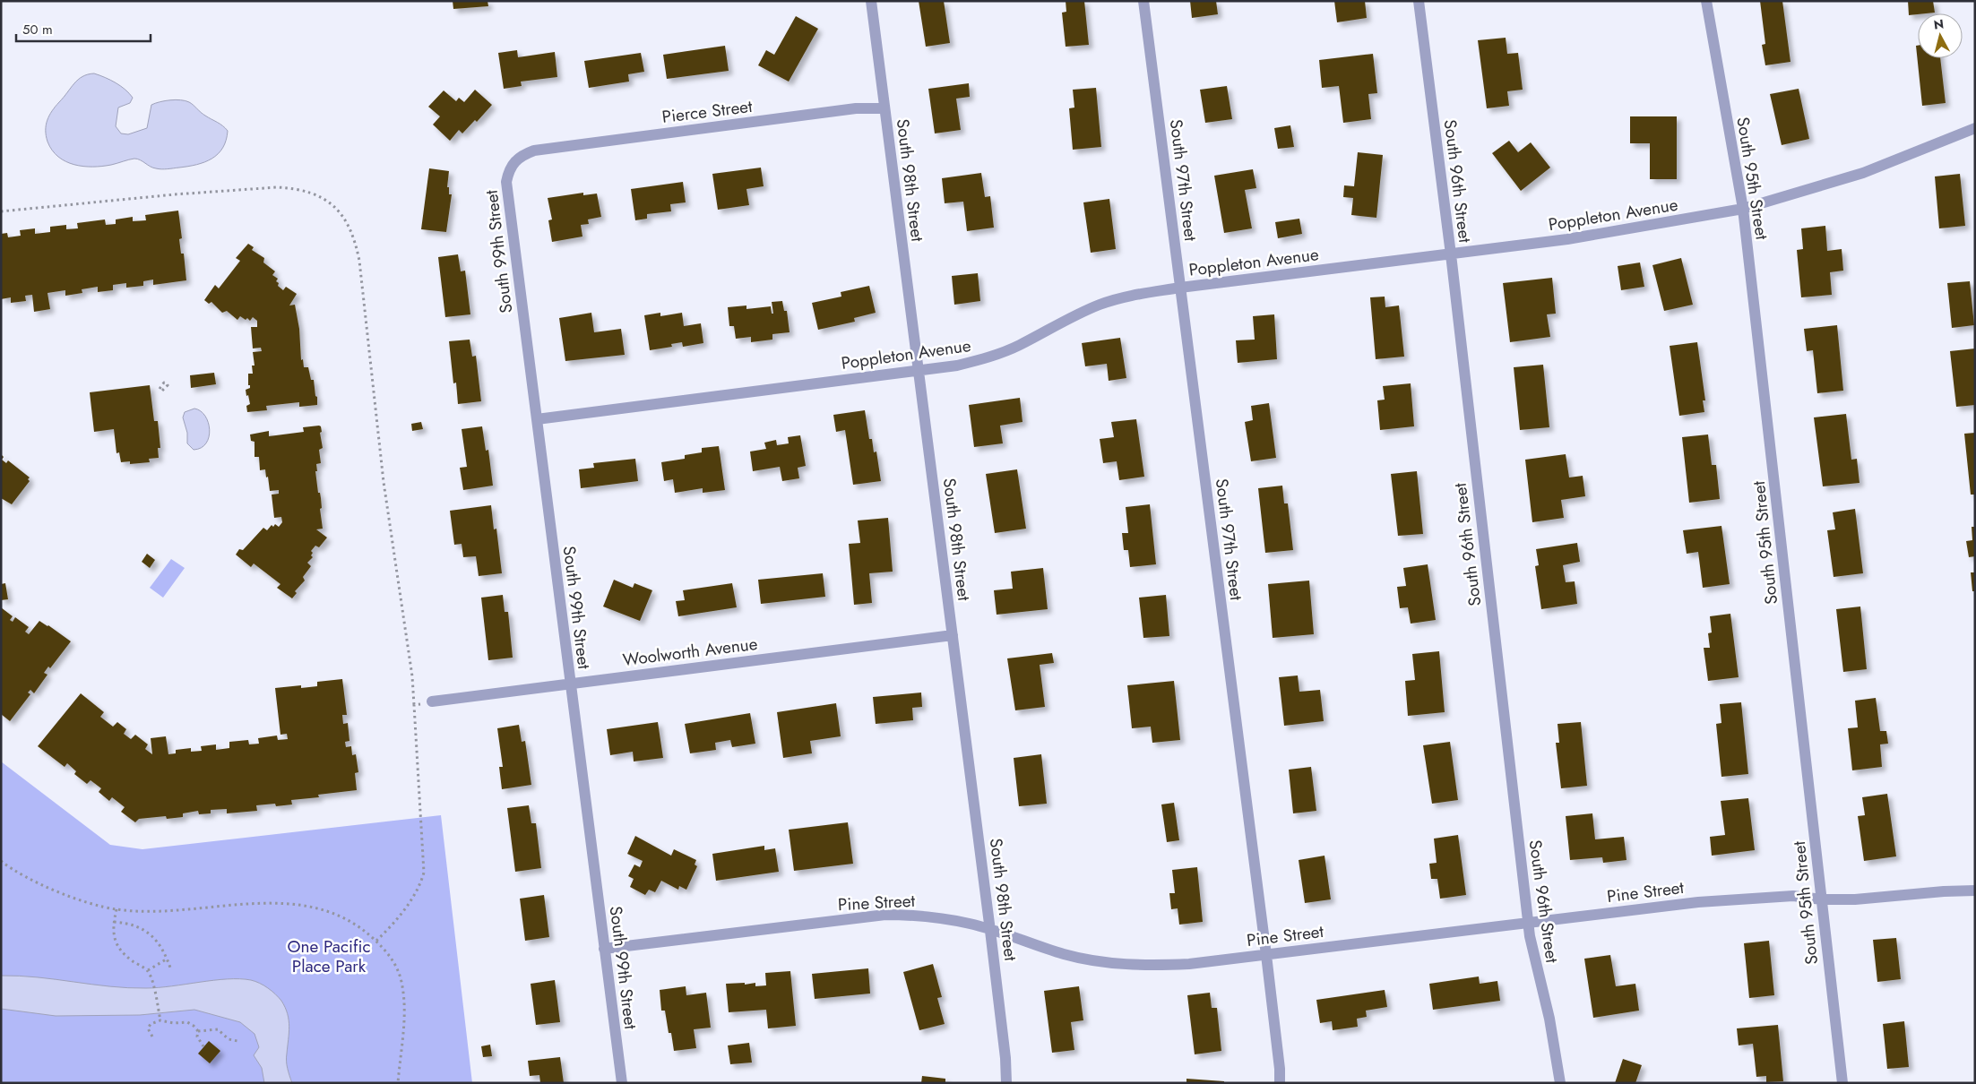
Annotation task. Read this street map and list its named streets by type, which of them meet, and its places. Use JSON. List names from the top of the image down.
{
  "streets": {
    "street": [
      "Pierce Street",
      "South 95th Street",
      "South 98th Street",
      "South 97th Street",
      "South 96th Street",
      "Poppleton Avenue",
      "South 99th Street",
      "Woolworth Avenue",
      "Pine Street"
    ]
  },
  "crossings": [
    ["Pierce Street", "South 98th Street"],
    ["Pierce Street", "South 99th Street"],
    ["South 95th Street", "Poppleton Avenue"],
    ["South 95th Street", "Pine Street"],
    ["South 98th Street", "Poppleton Avenue"],
    ["South 98th Street", "Woolworth Avenue"],
    ["South 98th Street", "Pine Street"],
    ["South 97th Street", "Poppleton Avenue"],
    ["South 97th Street", "Pine Street"],
    ["South 96th Street", "Poppleton Avenue"],
    ["South 96th Street", "Pine Street"],
    ["Poppleton Avenue", "South 99th Street"],
    ["South 99th Street", "Woolworth Avenue"],
    ["South 99th Street", "Pine Street"]
  ],
  "parks": ["One Pacific Place Park"],
  "scale_bar": "50 m",
  "north": "top"
}
